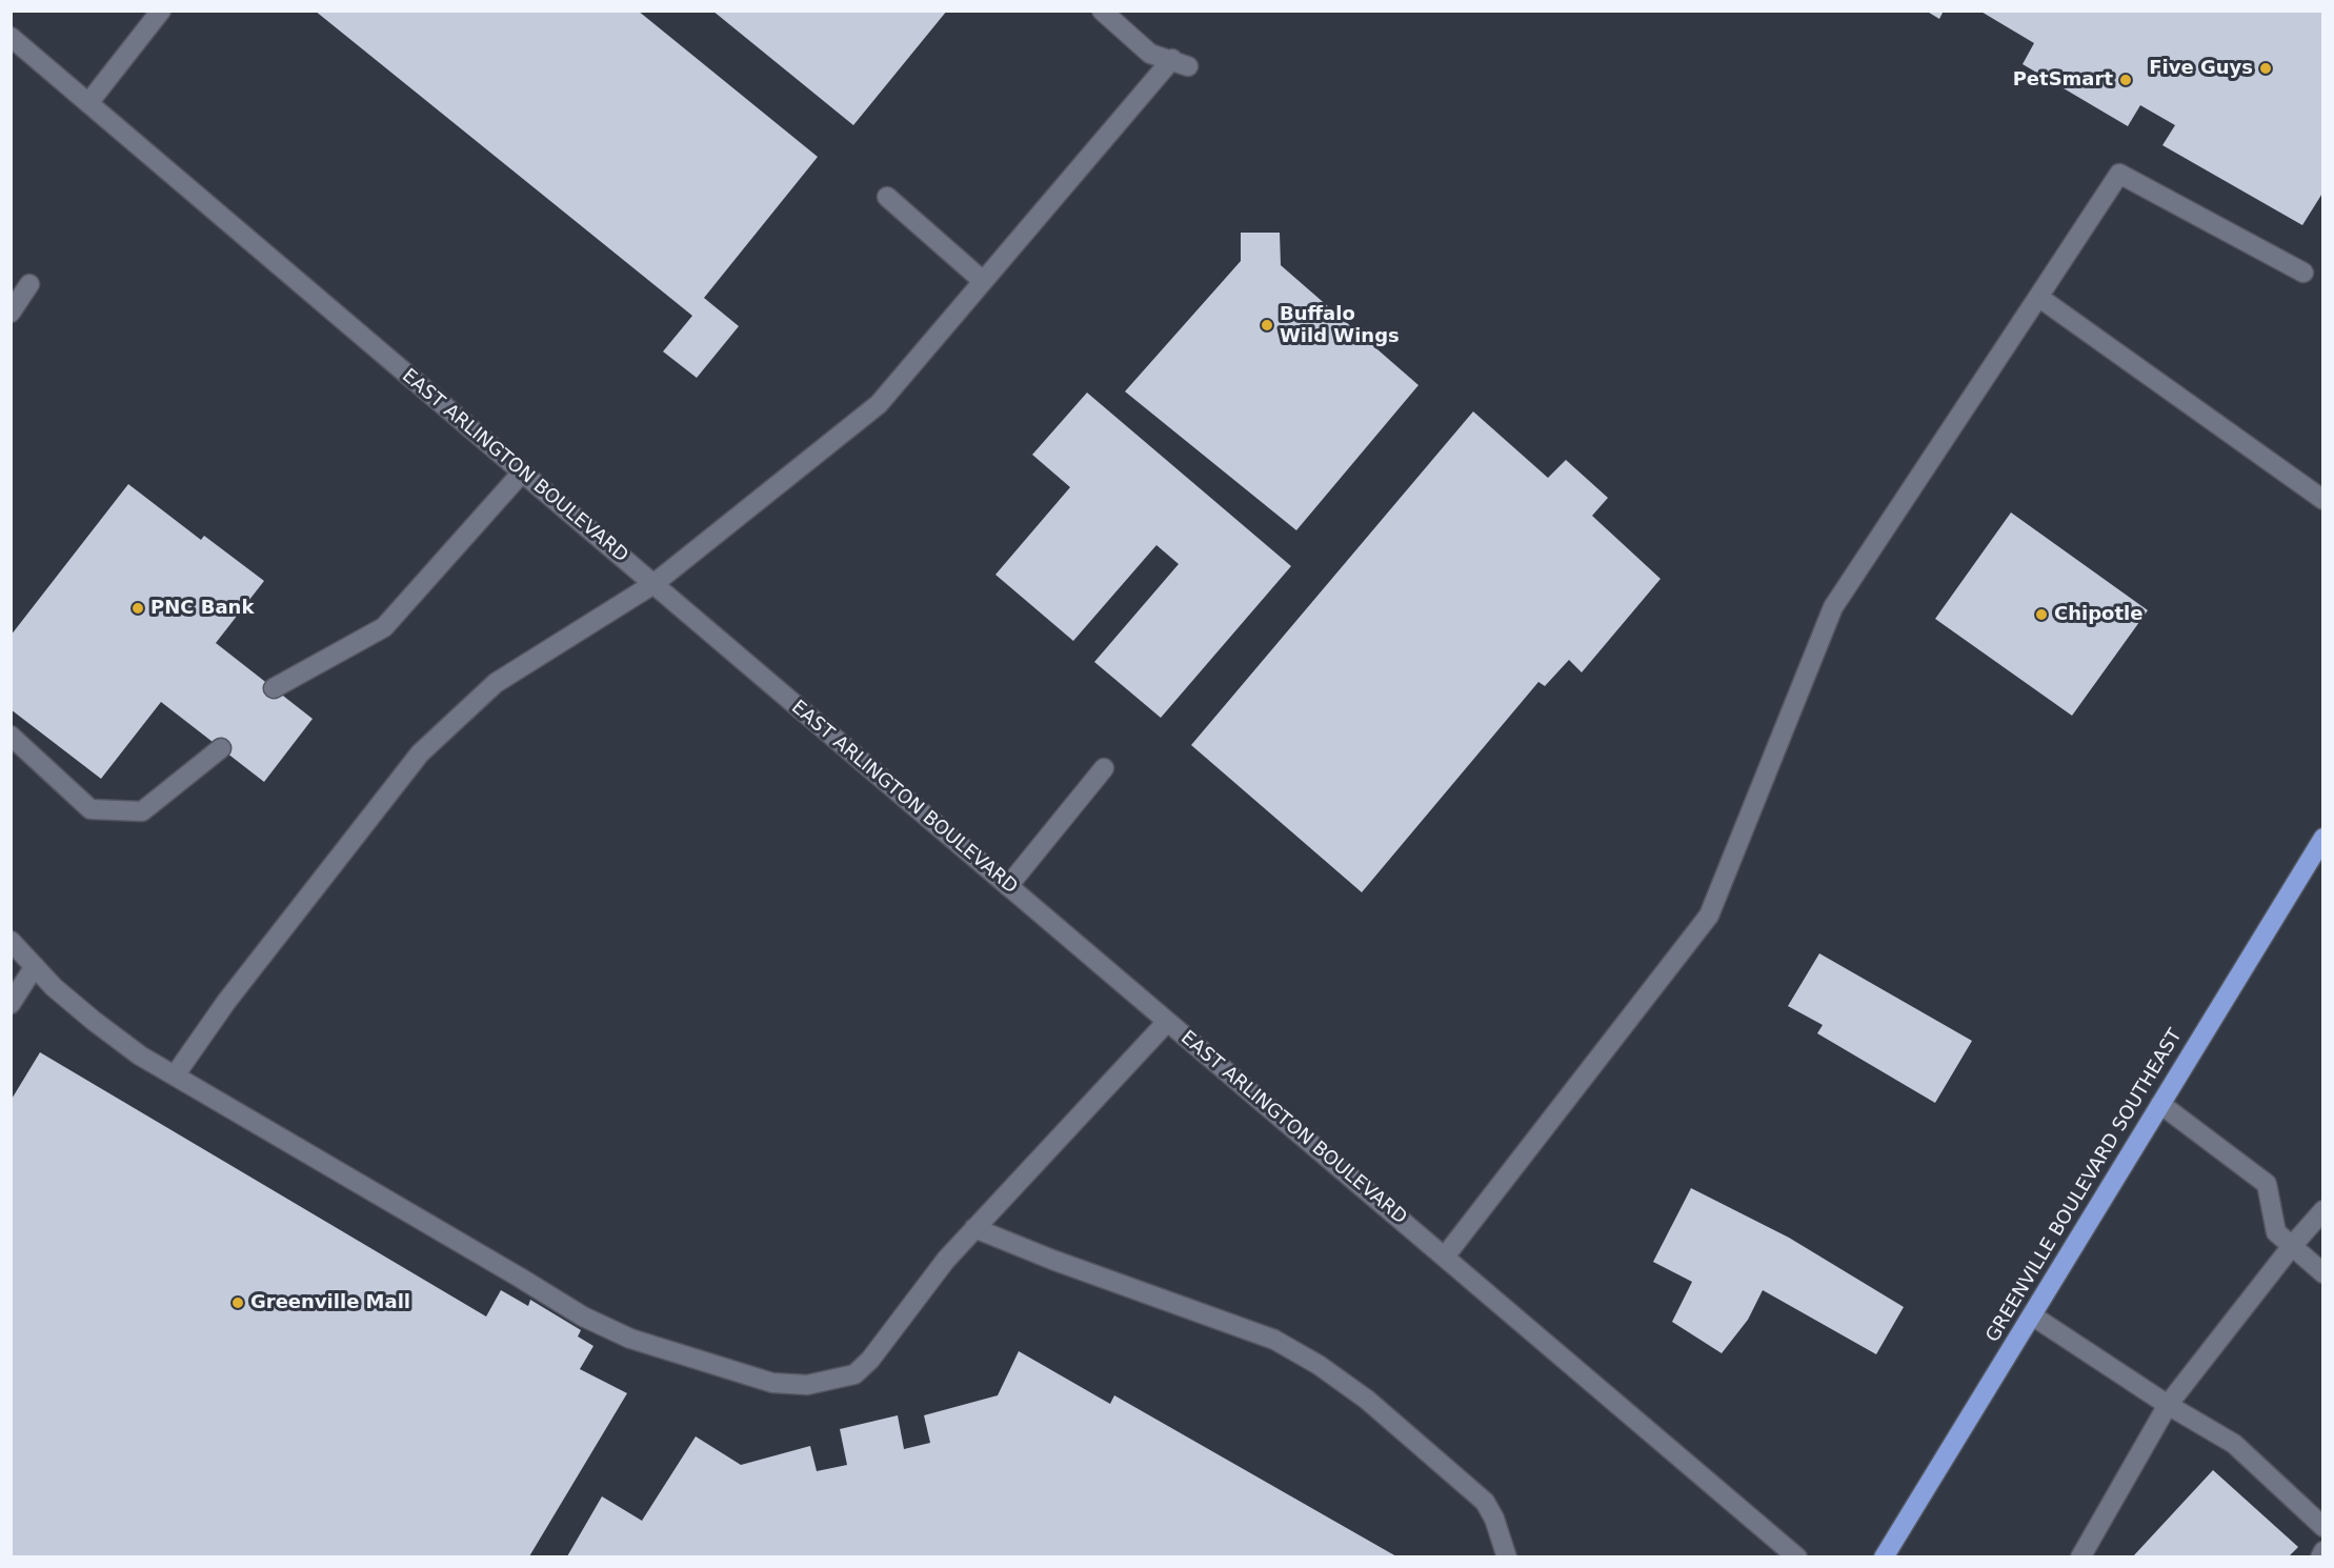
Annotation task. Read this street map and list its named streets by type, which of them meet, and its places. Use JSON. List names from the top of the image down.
{
  "streets": {
    "highway": ["GREENVILLE BOULEVARD SOUTHEAST"],
    "main road": ["EAST ARLINGTON BOULEVARD"]
  },
  "places": [
    "Five Guys",
    "PetSmart",
    "Buffalo Wild Wings",
    "PNC Bank",
    "Chipotle",
    "Greenville Mall"
  ]
}
